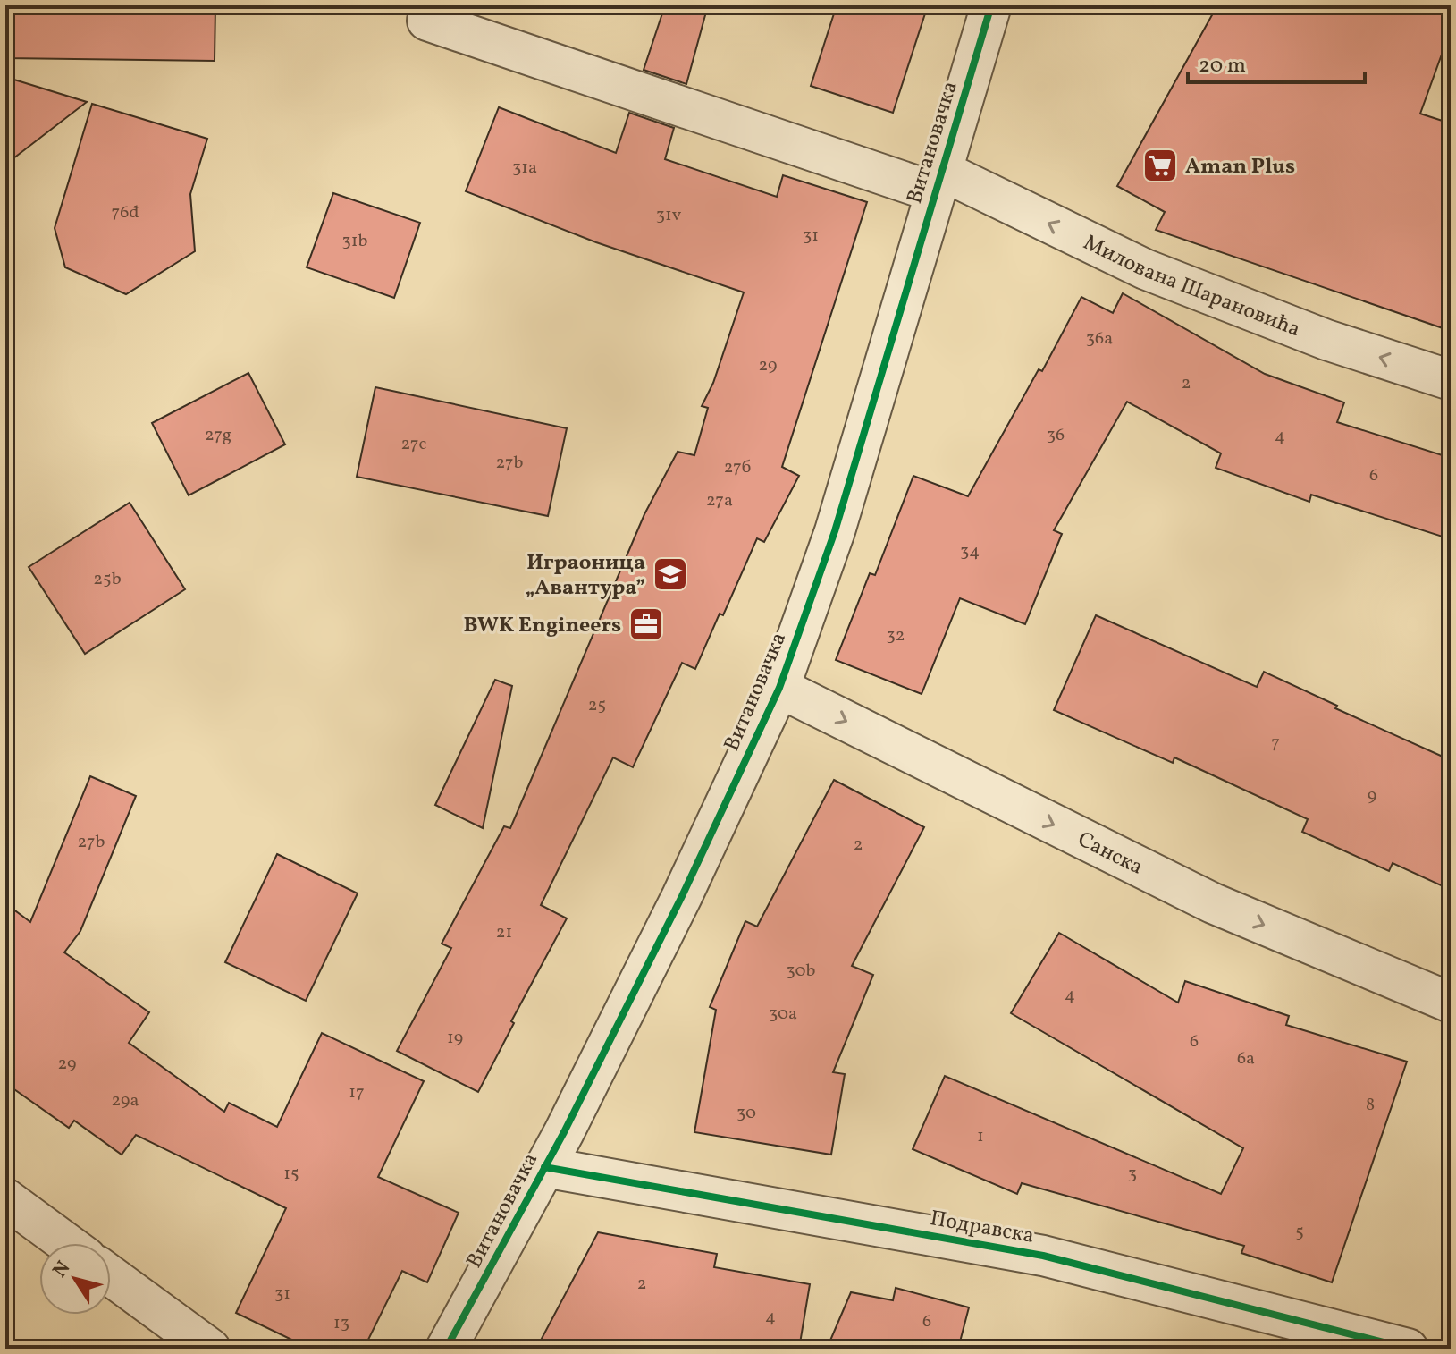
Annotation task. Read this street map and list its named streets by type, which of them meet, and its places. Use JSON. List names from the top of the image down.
{
  "streets": {
    "street": [
      "Витановачка",
      "Милована Шарановића",
      "Санска",
      "Подравска"
    ]
  },
  "crossings": [
    ["Витановачка", "Милована Шарановића"],
    ["Витановачка", "Санска"],
    ["Витановачка", "Подравска"]
  ],
  "one_way": ["Милована Шарановића", "Санска"],
  "places": {
    "supermarket": ["Aman Plus"],
    "school or university": ["Играоница „Авантура”"],
    "office": ["BWK Engineers"]
  },
  "house_numbers": [
    "31a",
    "76đ",
    "31v",
    "31",
    "31b",
    "36a",
    "29",
    "2",
    "27g",
    "36",
    "4",
    "27c",
    "27b",
    "27б",
    "6",
    "27a",
    "34",
    "25b",
    "32",
    "25",
    "7",
    "9",
    "27b",
    "2",
    "21",
    "30b",
    "4",
    "30a",
    "19",
    "6",
    "6a",
    "29",
    "17",
    "29a",
    "8",
    "30",
    "1",
    "15",
    "3",
    "5",
    "2",
    "31",
    "4",
    "6",
    "13"
  ],
  "scale_bar": "20 m",
  "north": "top left"
}
